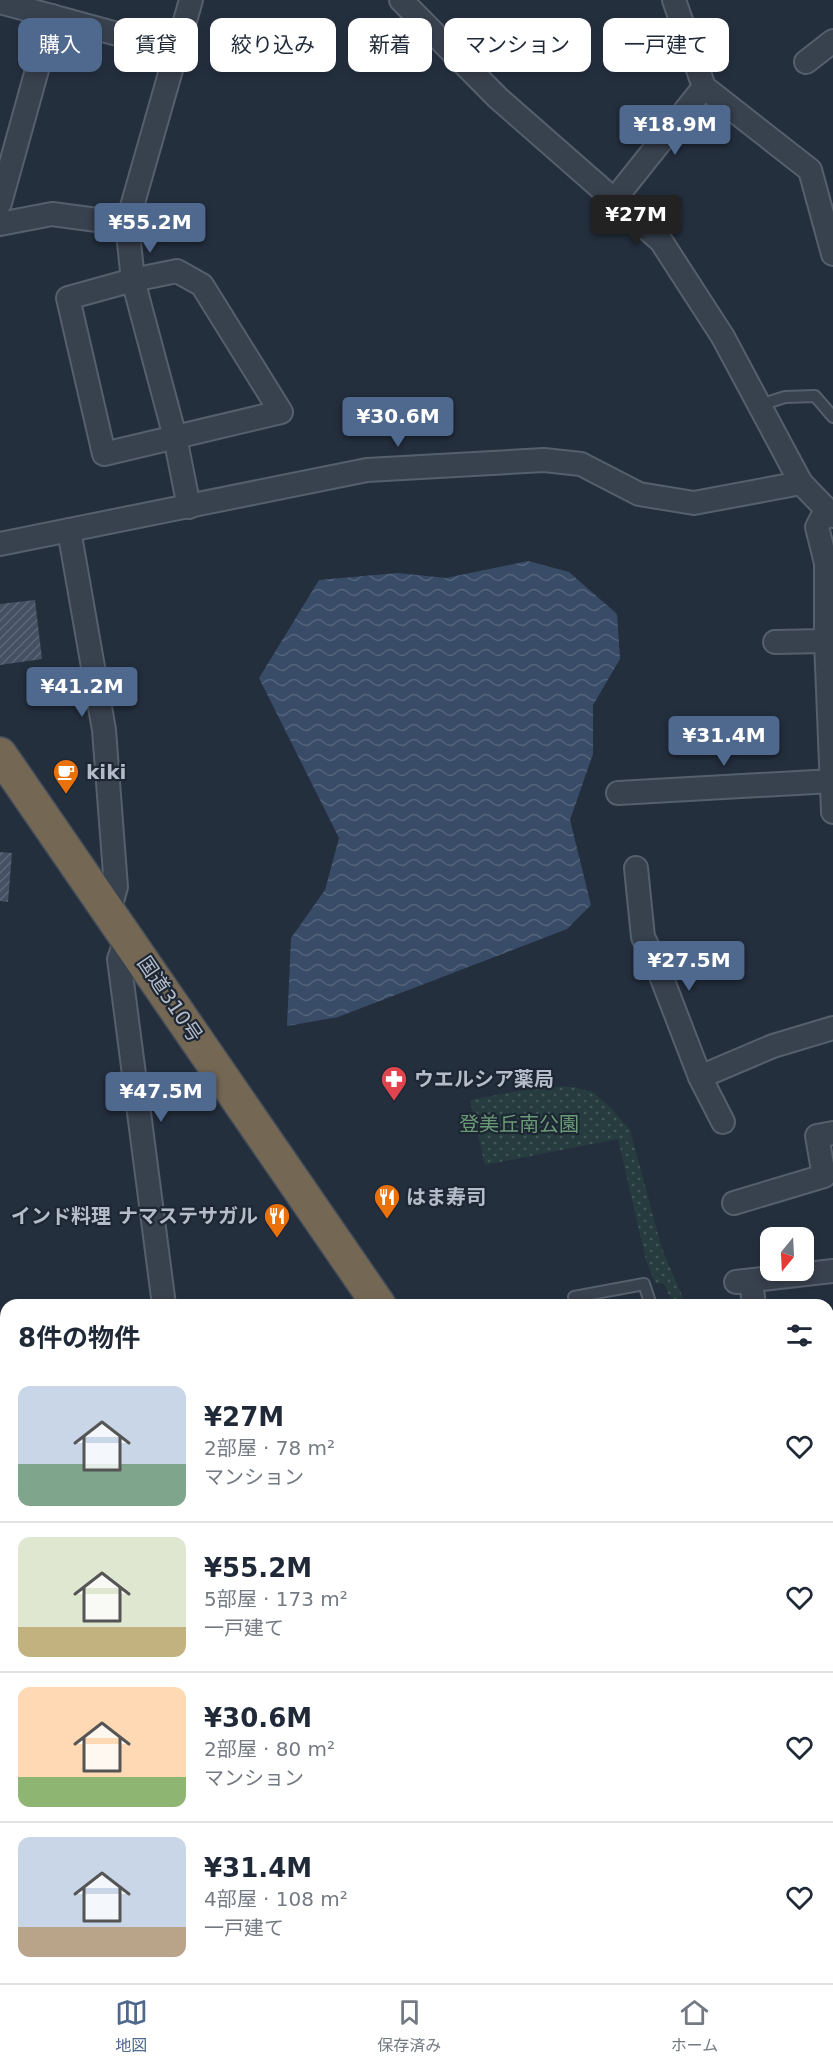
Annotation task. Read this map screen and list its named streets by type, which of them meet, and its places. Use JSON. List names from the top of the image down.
{
  "streets": {
    "highway": ["国道310号"]
  },
  "parks": ["登美丘南公園"],
  "places": {
    "cafe": ["kiki"],
    "pharmacy": ["ウエルシア薬局"],
    "restaurant": ["はま寿司", "インド料理 ナマステサガル"]
  },
  "north": "bottom",
  "page": {
    "chip": [
      "購入",
      "賃貸",
      "絞り込み",
      "新着",
      "マンション",
      "一戸建て"
    ],
    "price": [
      "¥18.9M",
      "¥27M",
      "¥55.2M",
      "¥30.6M",
      "¥41.2M",
      "¥31.4M",
      "¥27.5M",
      "¥47.5M"
    ],
    "heading": "8件の物件",
    "list": [
      {
        "name": "¥27M",
        "note": "2部屋 · 78 m² · マンション"
      },
      {
        "name": "¥55.2M",
        "note": "5部屋 · 173 m² · 一戸建て"
      },
      {
        "name": "¥30.6M",
        "note": "2部屋 · 80 m² · マンション"
      },
      {
        "name": "¥31.4M",
        "note": "4部屋 · 108 m² · 一戸建て"
      }
    ],
    "tabs": ["地図", "保存済み", "ホーム"]
  }
}
